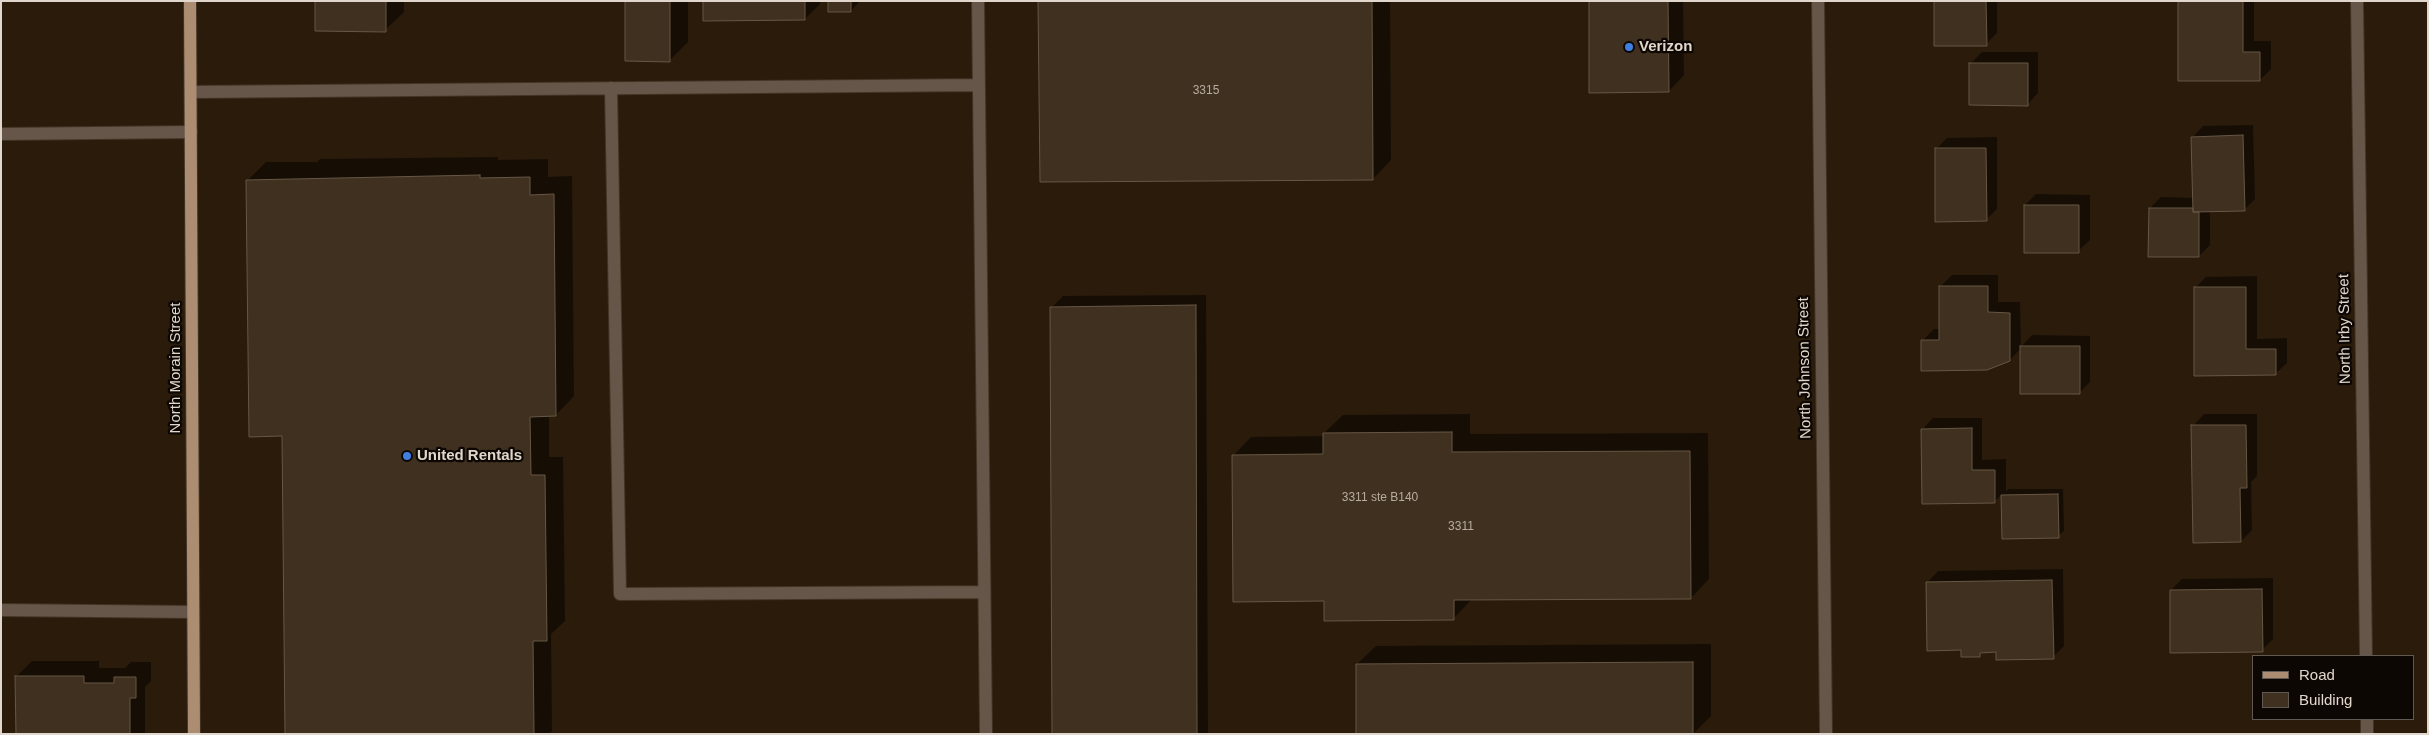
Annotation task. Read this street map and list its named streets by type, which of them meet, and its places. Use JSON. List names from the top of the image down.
{
  "streets": {
    "main road": ["North Morain Street"],
    "street": ["North Irby Street", "North Johnson Street"]
  },
  "places": ["Verizon", "United Rentals"],
  "house_numbers": ["3315", "3311 ste B140", "3311"],
  "legend": ["Road", "Building"]
}
